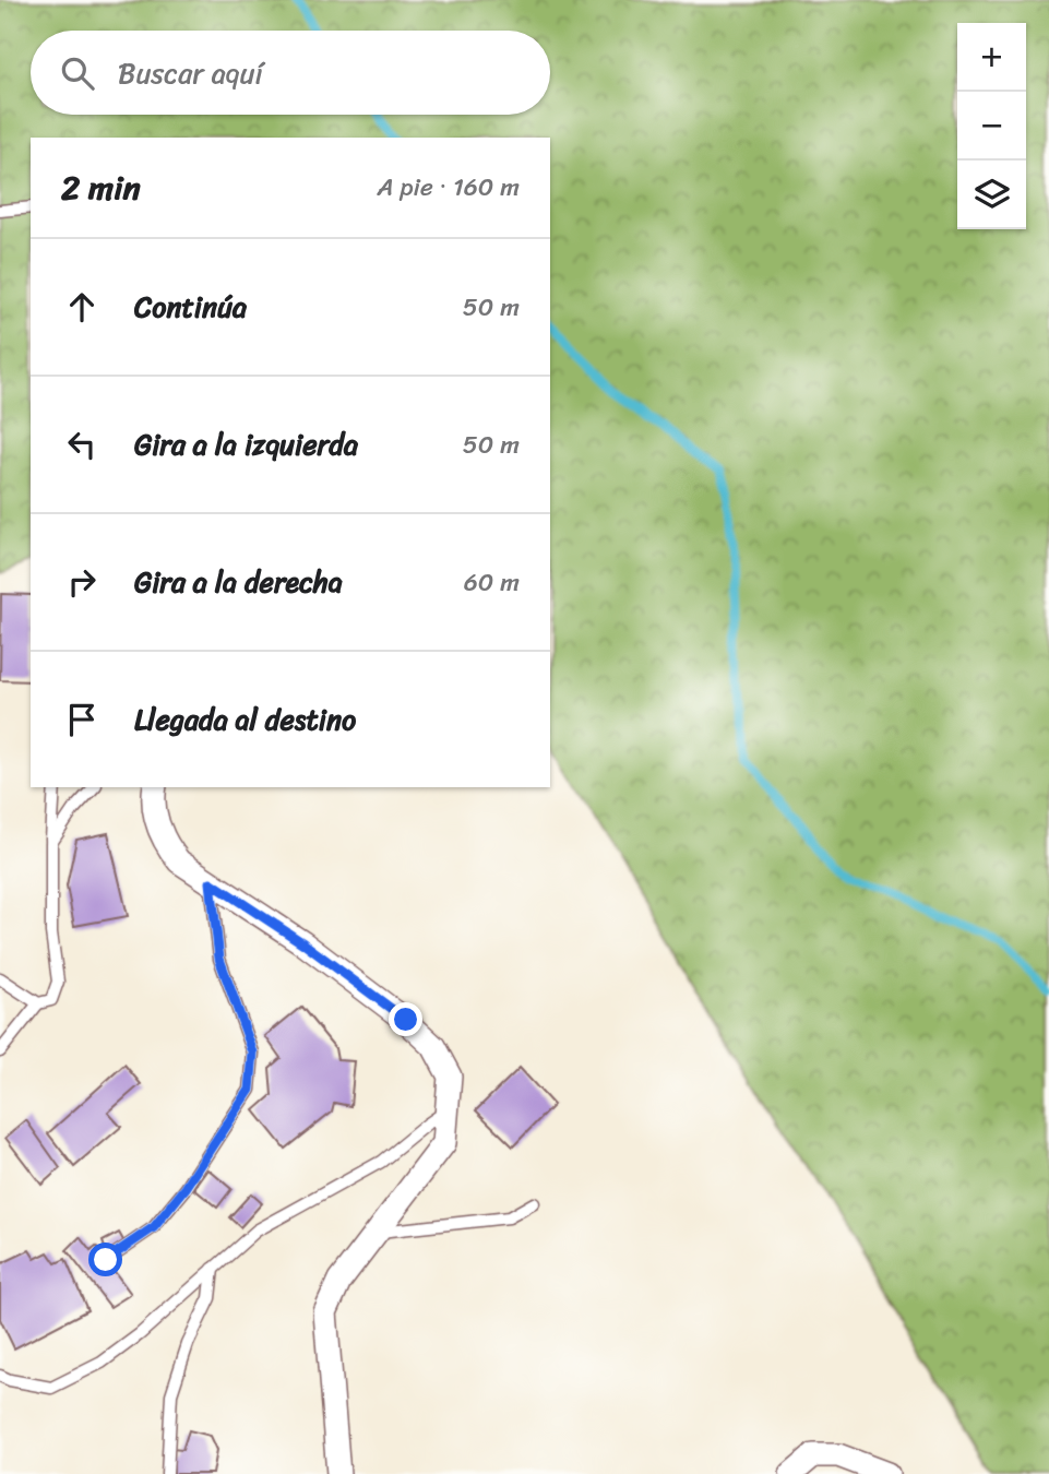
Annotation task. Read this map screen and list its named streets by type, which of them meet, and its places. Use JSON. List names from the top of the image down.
{
  "page": {
    "map_buttons": ["+", "−"],
    "search": "Buscar aquí",
    "heading": ["2 min", "A pie · 160 m"],
    "list": [
      ["Continúa", "50 m"],
      ["Gira a la izquierda", "50 m"],
      ["Gira a la derecha", "60 m"],
      "Llegada al destino"
    ]
  }
}
